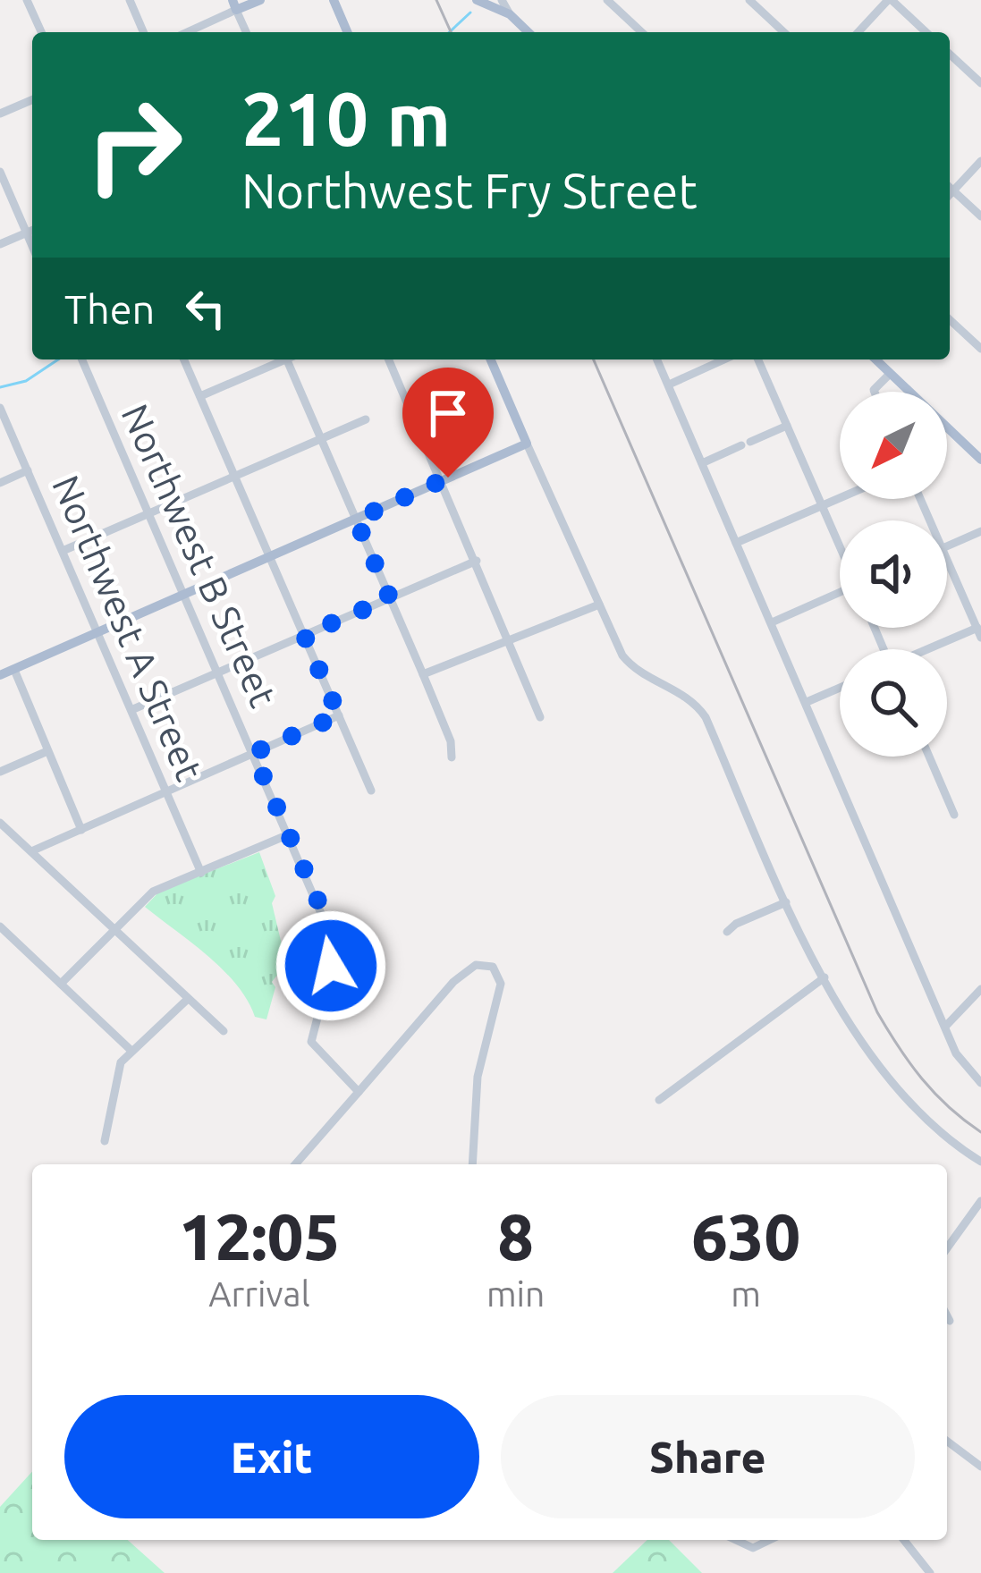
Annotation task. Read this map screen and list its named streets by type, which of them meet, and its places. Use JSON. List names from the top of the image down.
{
  "streets": {
    "street": ["Northwest B Street", "Northwest A Street"]
  },
  "north": "bottom left",
  "page": {
    "turn": ["210 m", "Northwest Fry Street"],
    "then": "Then",
    "eta": [
      "12:05",
      "Arrival",
      "8",
      "min",
      "630",
      "m"
    ],
    "buttons": ["Exit", "Share"]
  }
}
